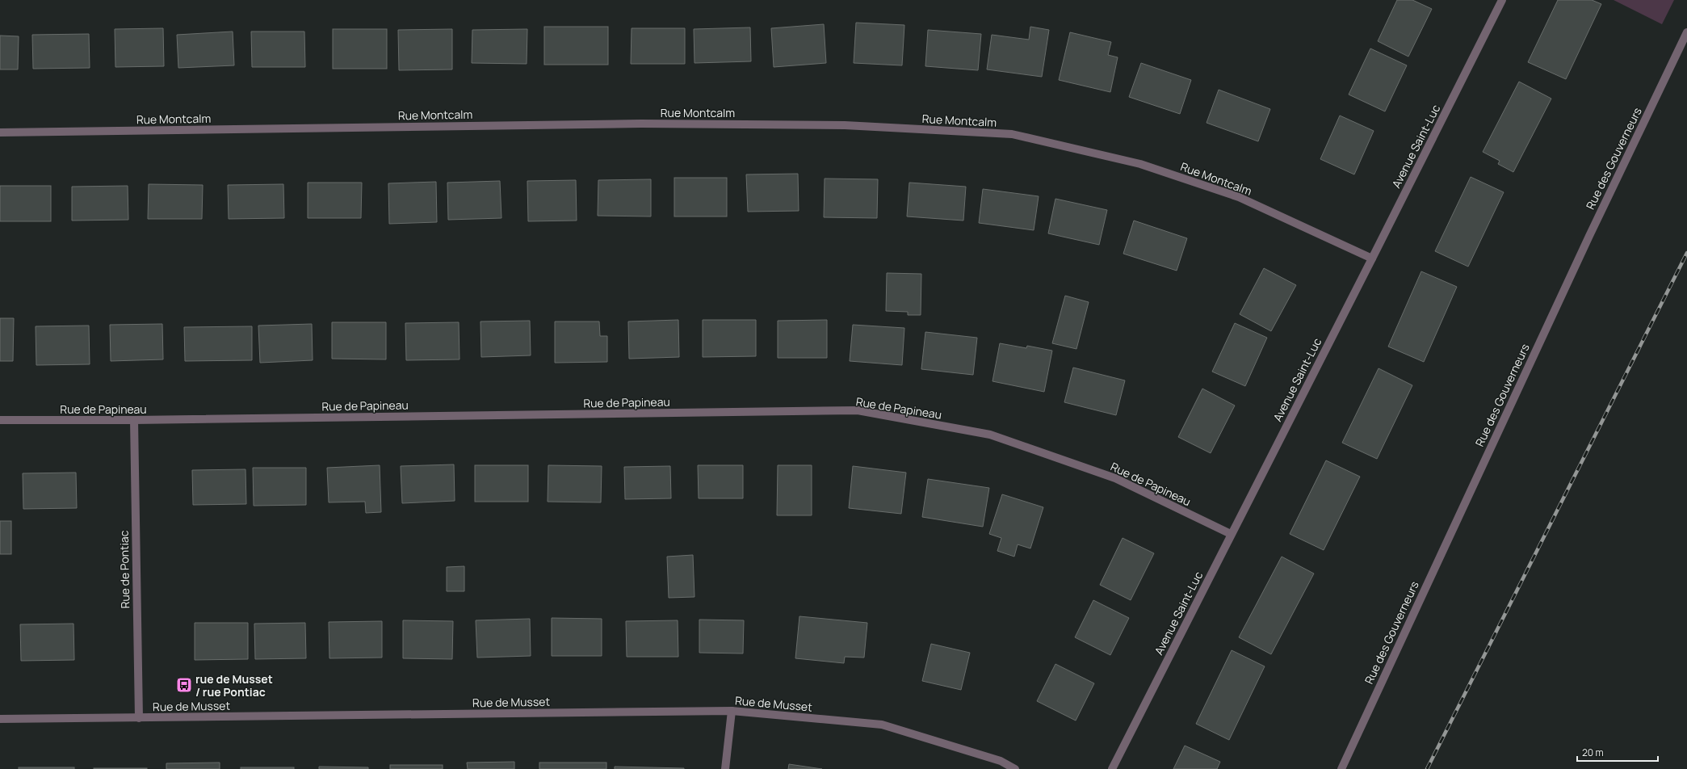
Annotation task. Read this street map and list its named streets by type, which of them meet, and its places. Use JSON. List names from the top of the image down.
{
  "streets": {
    "street": [
      "Rue Montcalm",
      "Avenue Saint-Luc",
      "Rue des Gouverneurs",
      "Rue de Papineau",
      "Rue de Pontiac",
      "Rue de Musset"
    ]
  },
  "crossings": [
    ["Rue Montcalm", "Avenue Saint-Luc"],
    ["Avenue Saint-Luc", "Rue de Papineau"],
    ["Rue de Papineau", "Rue de Pontiac"],
    ["Rue de Pontiac", "Rue de Musset"]
  ],
  "places": {
    "bus stop": ["rue de Musset / rue Pontiac"]
  },
  "scale_bar": "20 m"
}
